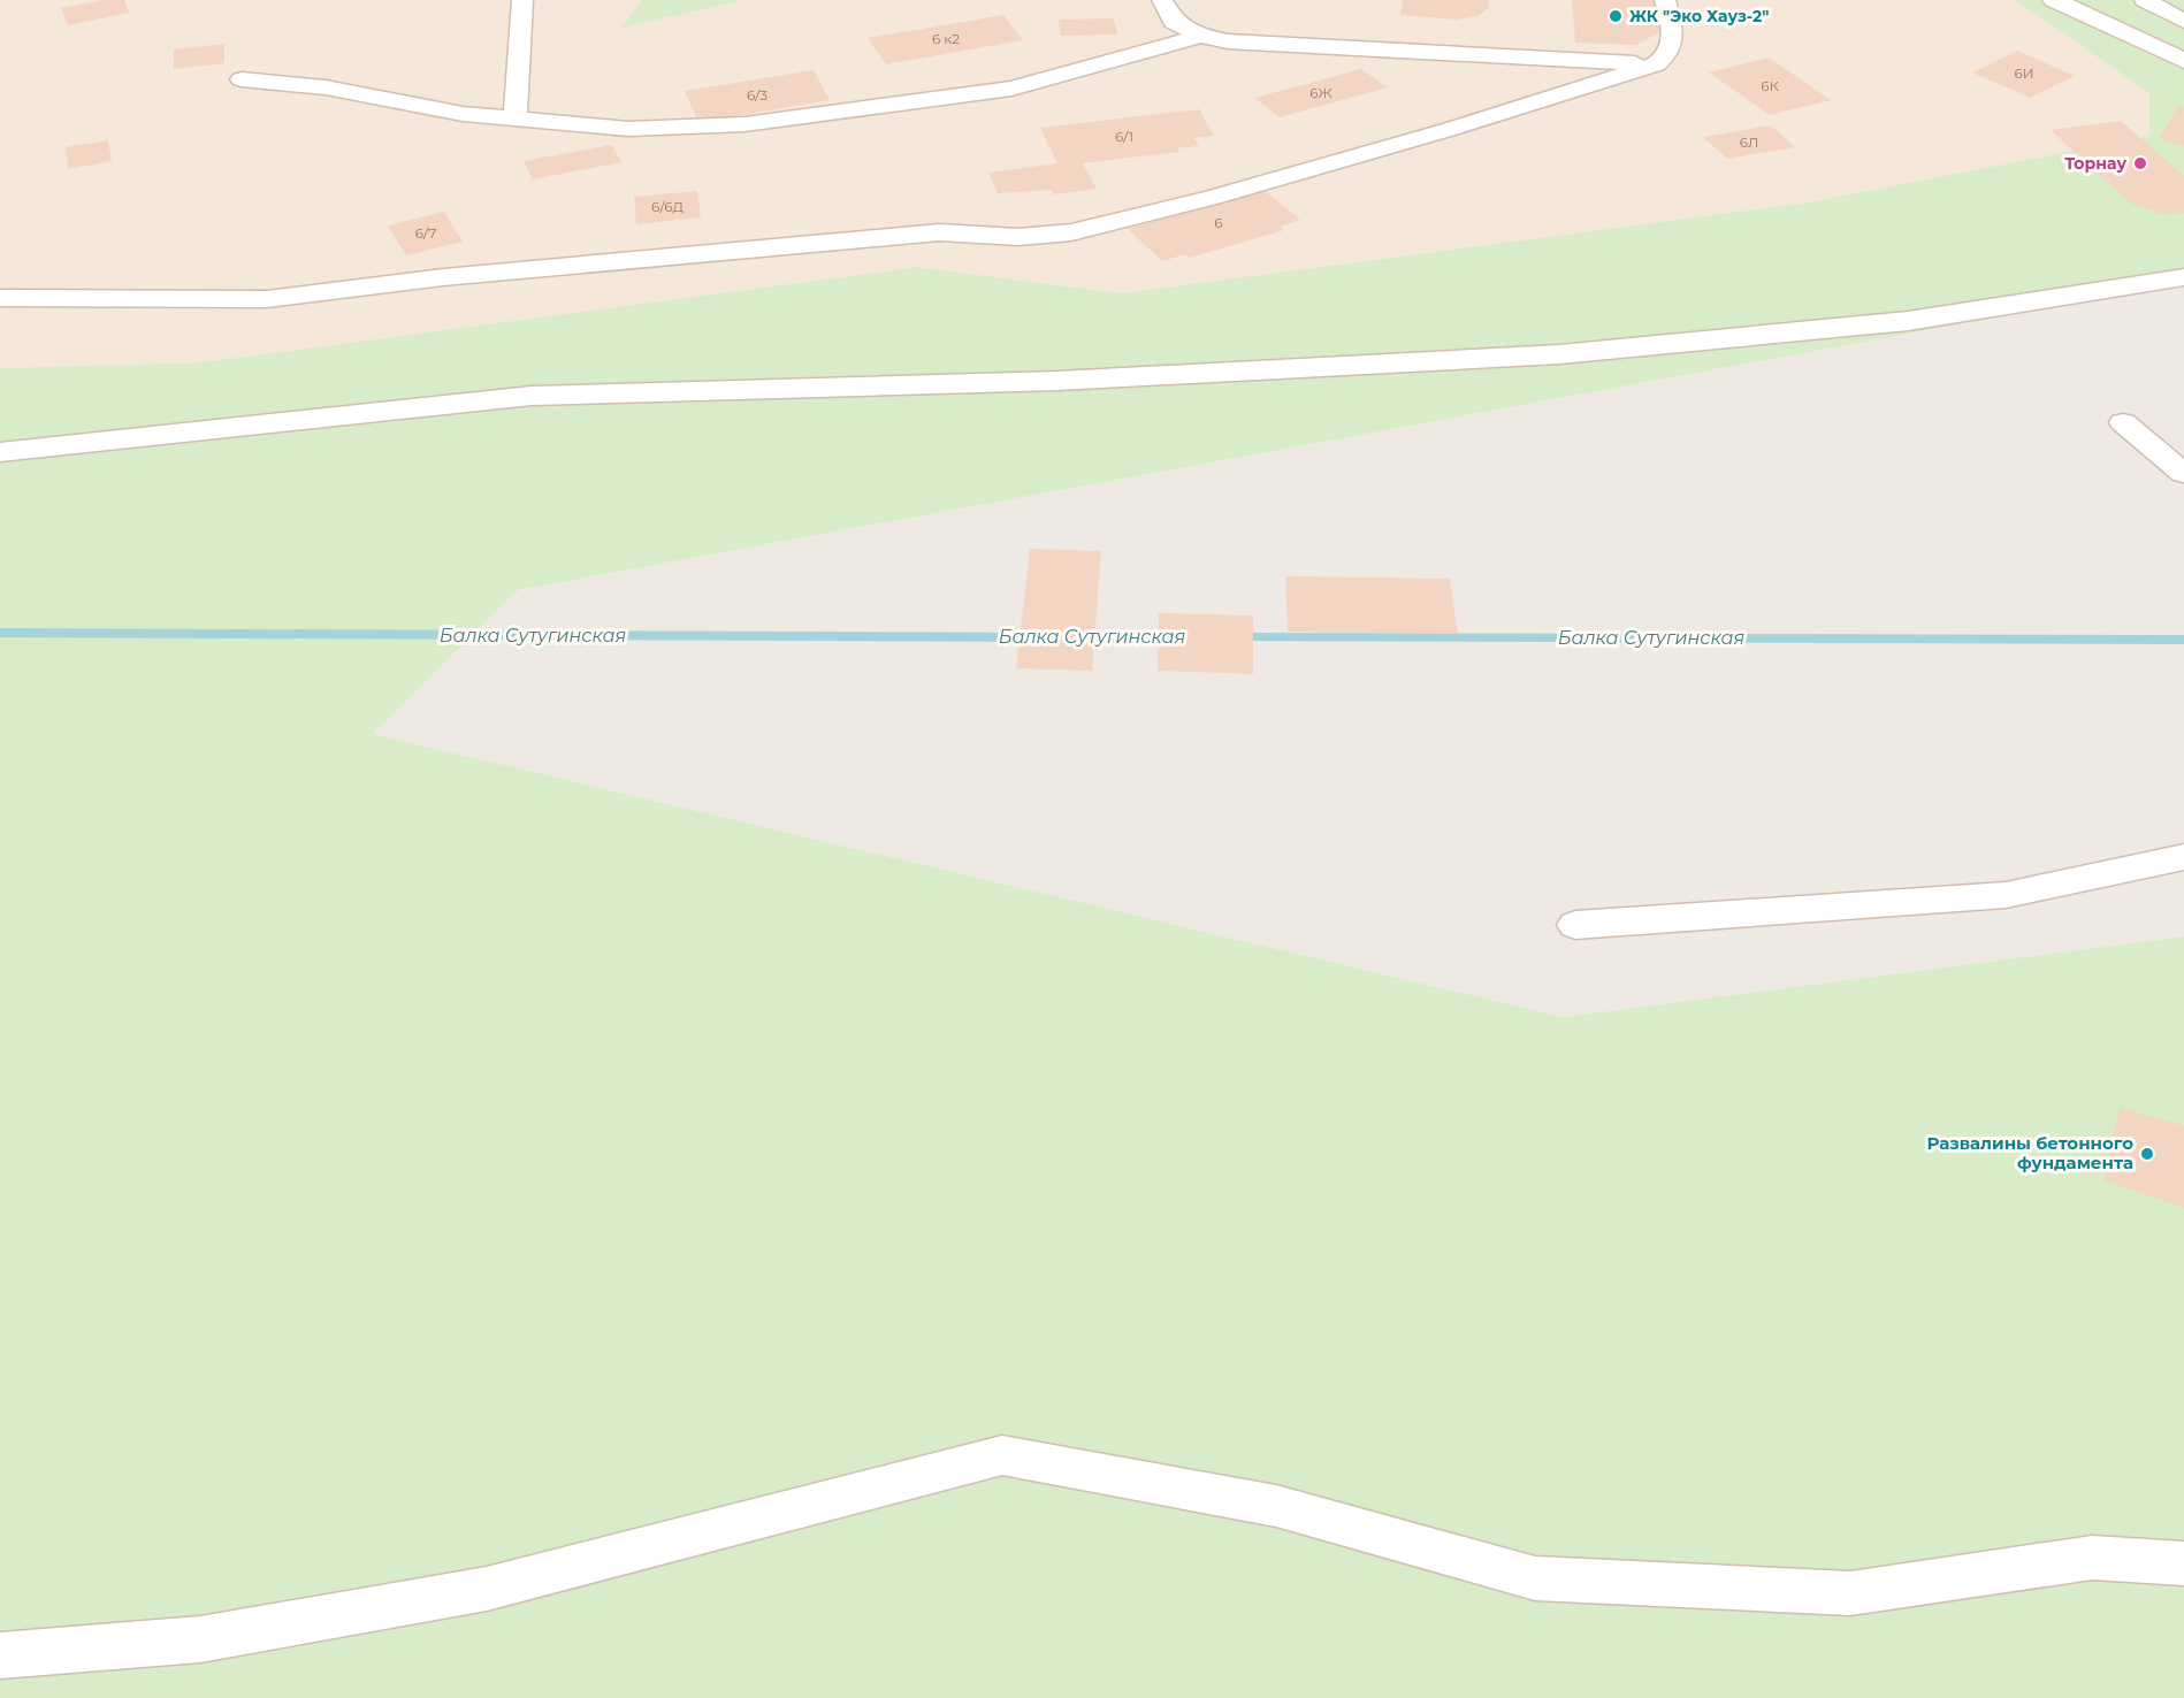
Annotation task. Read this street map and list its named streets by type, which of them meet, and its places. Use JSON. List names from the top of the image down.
{
  "water": ["Балка Сутугинская"],
  "places": ["ЖК \"Эко Хауз-2\"", "Торнау", "Развалины бетонного фундамента"],
  "house_numbers": [
    "6 к2",
    "6И",
    "6К",
    "6Ж",
    "6/3",
    "6/1",
    "6Л",
    "6/6Д",
    "6",
    "6/7"
  ]
}
